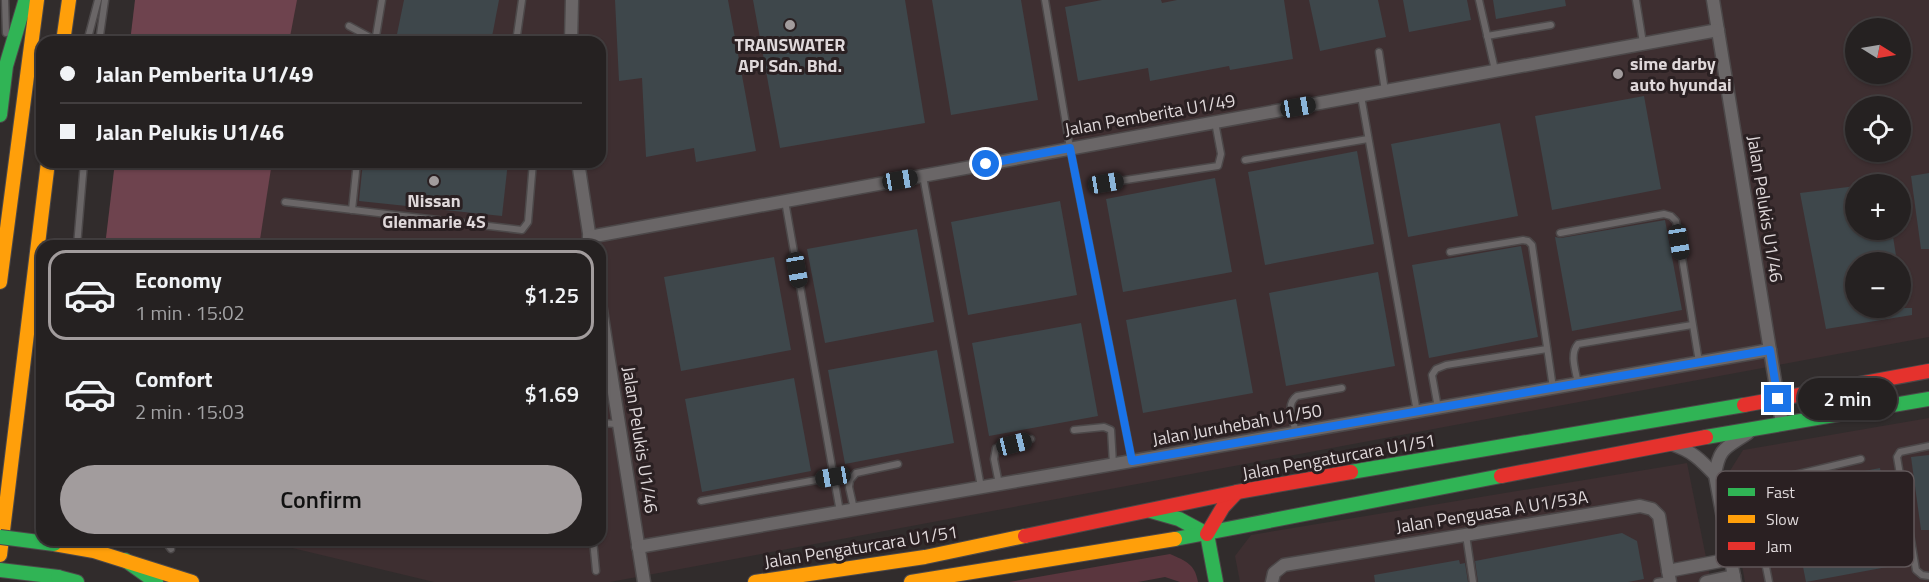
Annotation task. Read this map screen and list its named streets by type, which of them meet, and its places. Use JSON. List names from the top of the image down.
{
  "streets": {
    "main road": ["Jalan Pengaturcara U1/51"],
    "street": [
      "Jalan Pemberita U1/49",
      "Jalan Pelukis U1/46",
      "Jalan Juruhebah U1/50",
      "Jalan Penguasa A U1/53A"
    ]
  },
  "crossings": [
    ["Jalan Pemberita U1/49", "Jalan Pelukis U1/46"],
    ["Jalan Pelukis U1/46", "Jalan Juruhebah U1/50"],
    ["Jalan Pelukis U1/46", "Jalan Pengaturcara U1/51"]
  ],
  "places": ["TRANSWATER API Sdn. Bhd.", "sime darby auto hyundai", "Nissan Glenmarie 4S"],
  "legend": ["Fast", "Slow", "Jam"],
  "north": "right",
  "page": {
    "map_buttons": ["+", "−"],
    "banner": ["Jalan Pemberita U1/49", "Jalan Pelukis U1/46"],
    "list": [
      {
        "name": "Economy",
        "note": "1 min · 15:02",
        "value": "$1.25"
      },
      {
        "name": "Comfort",
        "note": "2 min · 15:03",
        "value": "$1.69"
      }
    ],
    "bubble": "2 min",
    "buttons": "Confirm"
  }
}
